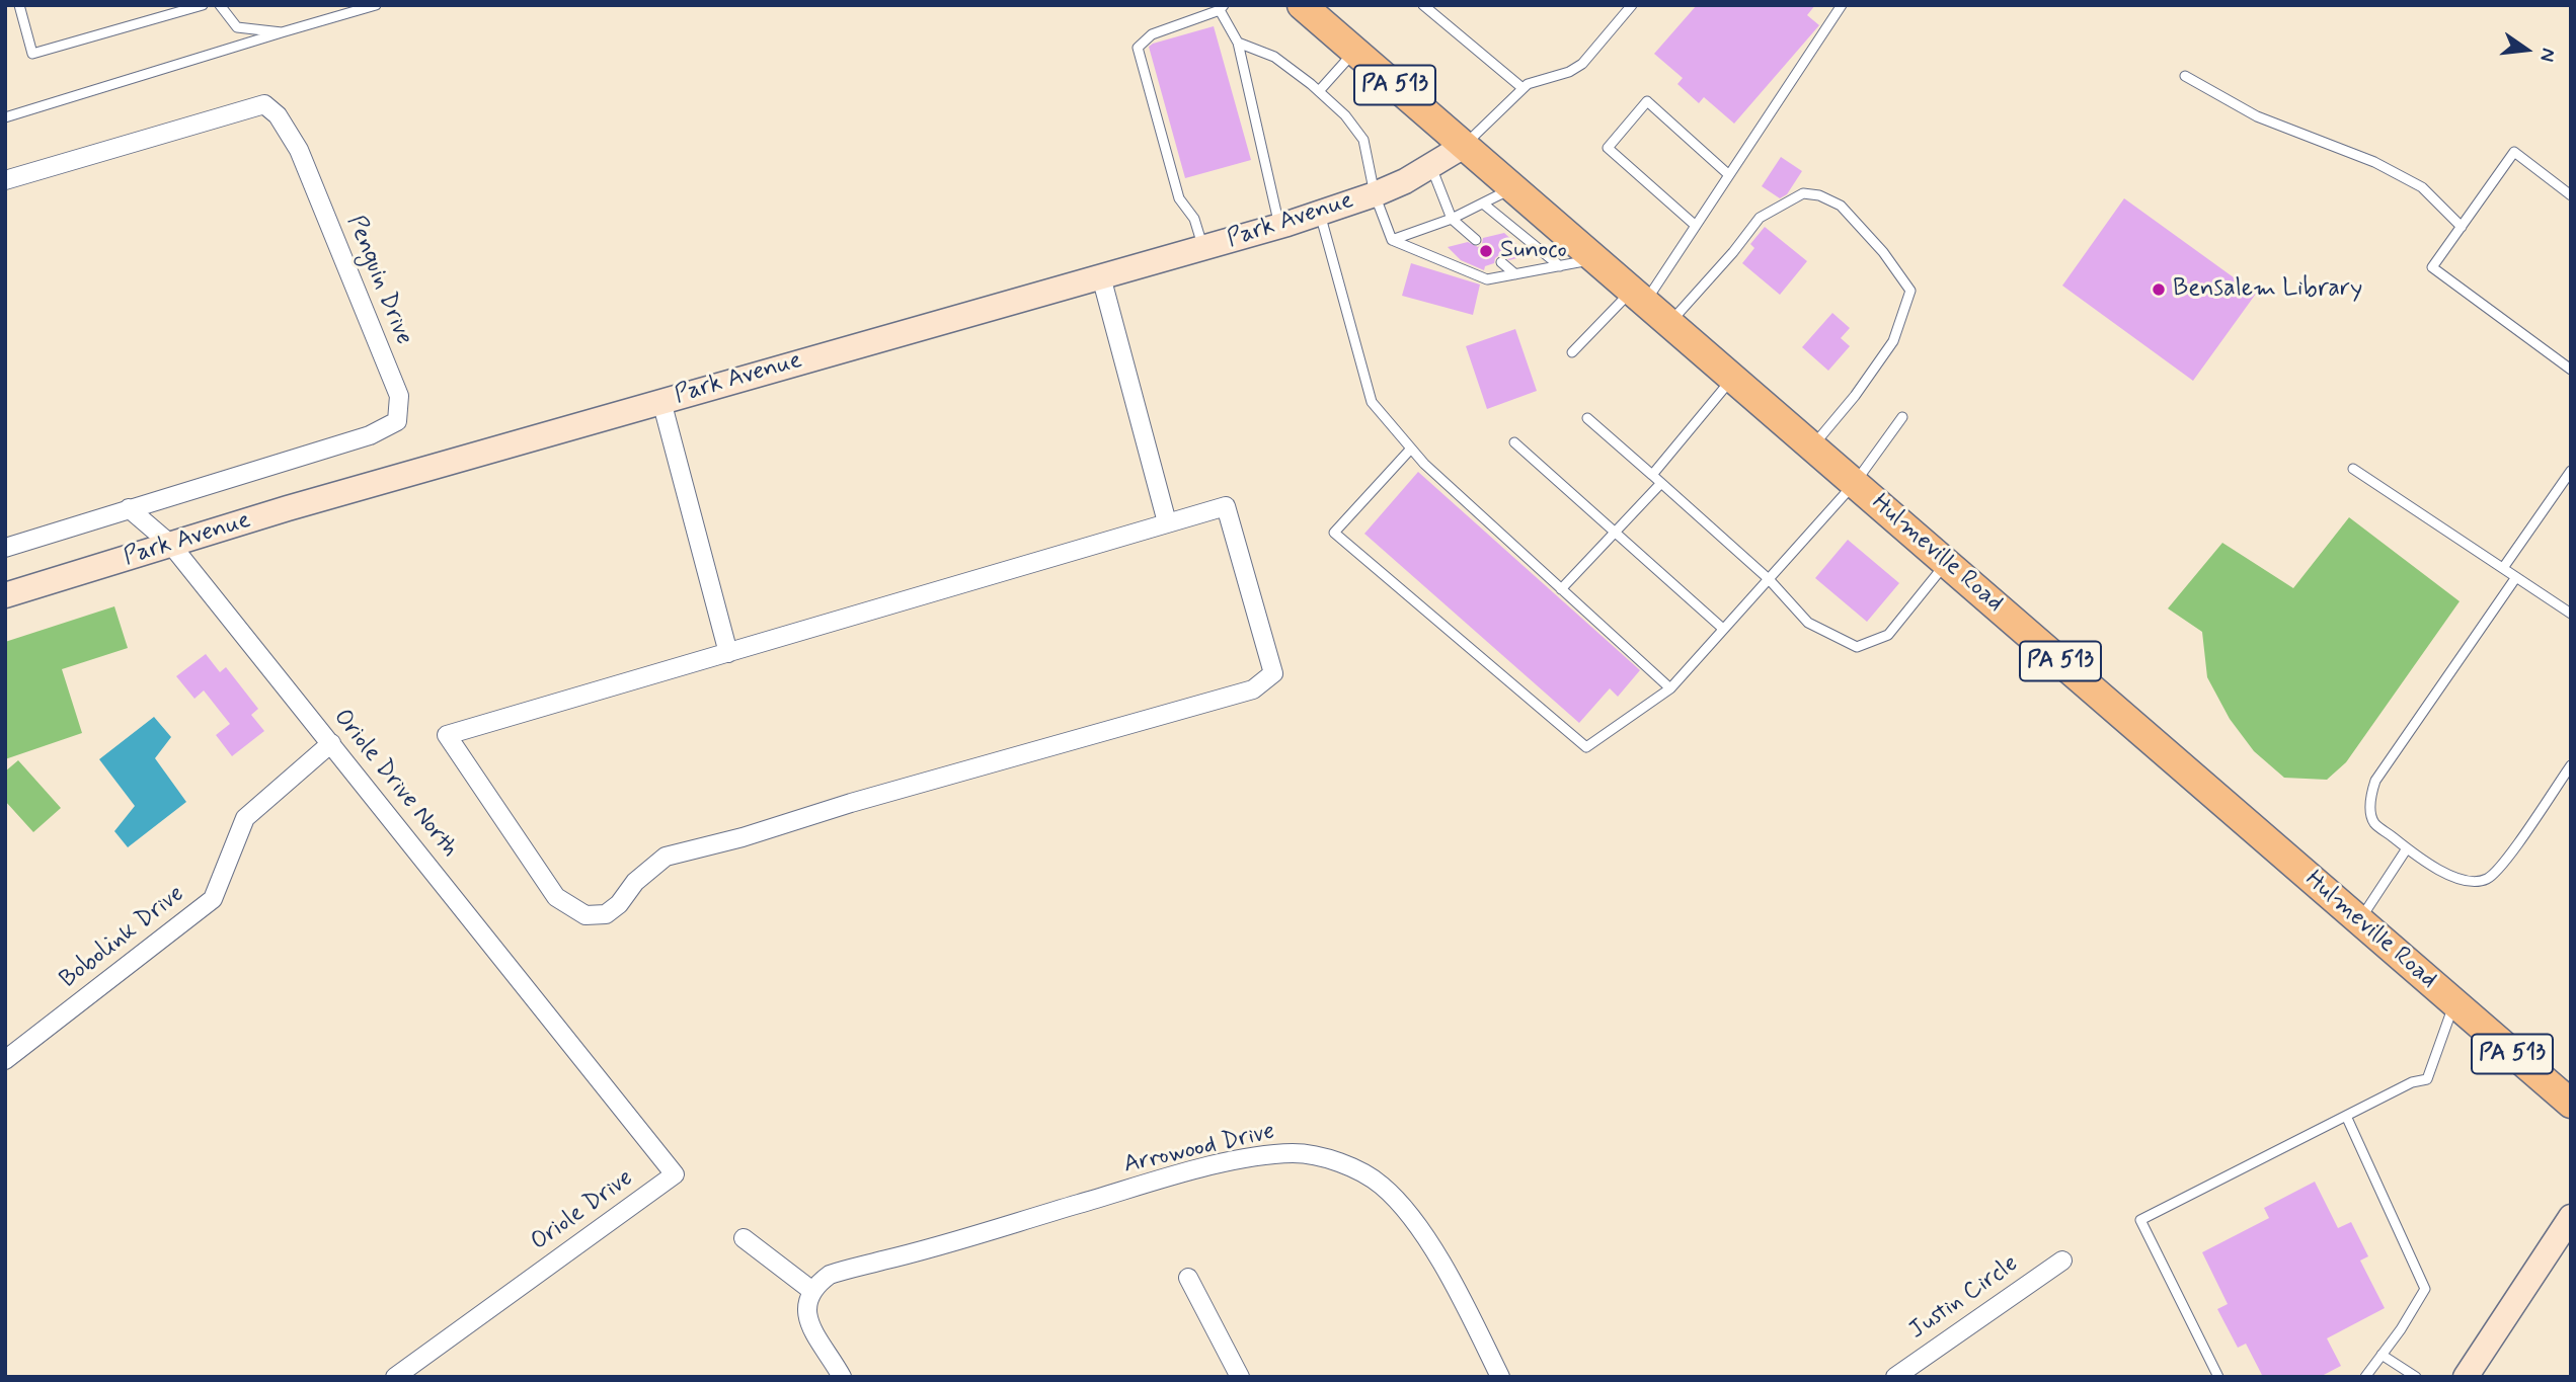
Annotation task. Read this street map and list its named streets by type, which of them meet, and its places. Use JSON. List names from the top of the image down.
{
  "streets": {
    "main road": ["PA 513", "Hulmeville Road"],
    "street": [
      "Park Avenue",
      "Penguin Drive",
      "Oriole Drive North",
      "Bobolink Drive",
      "Arrowood Drive",
      "Oriole Drive",
      "Justin Circle"
    ]
  },
  "crossings": [
    ["Park Avenue", "Hulmeville Road"],
    ["Park Avenue", "Oriole Drive North"],
    ["Oriole Drive North", "Bobolink Drive"],
    ["Oriole Drive North", "Oriole Drive"]
  ],
  "places": ["Sunoco", "Bensalem Library"],
  "north": "right"
}
